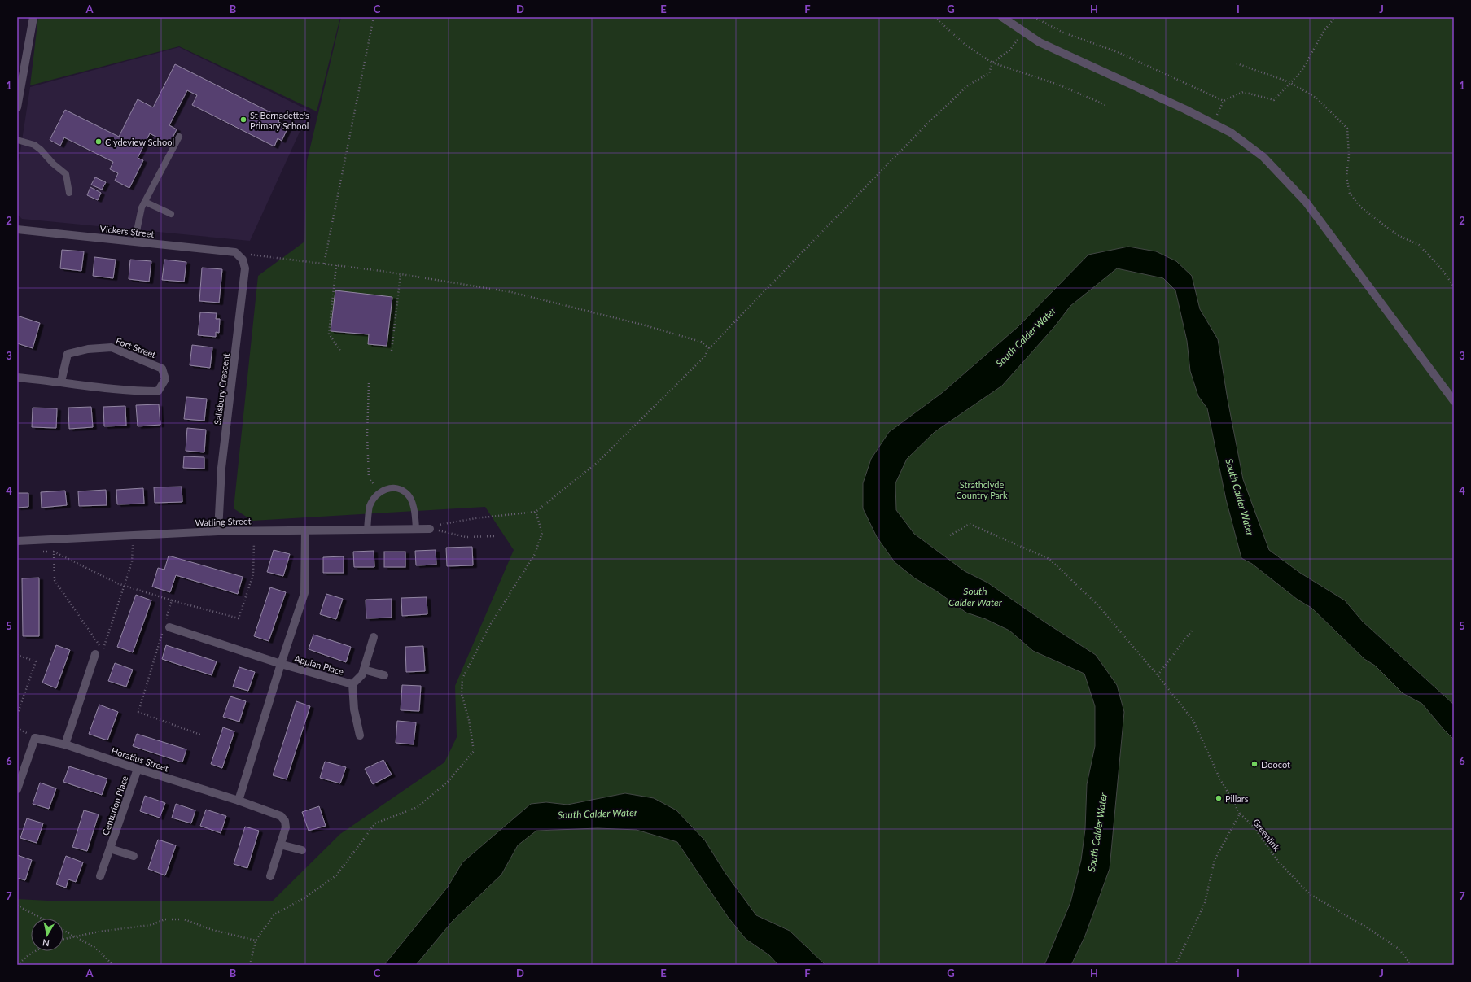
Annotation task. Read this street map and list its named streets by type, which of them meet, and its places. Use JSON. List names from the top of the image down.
{
  "streets": {
    "street": [
      "Vickers Street",
      "Fort Street",
      "Salisbury Crescent",
      "Watling Street",
      "Appian Place",
      "Horatius Street",
      "Centurion Place"
    ],
    "path": ["Greenlink"]
  },
  "crossings": [
    ["Vickers Street", "Salisbury Crescent"],
    ["Salisbury Crescent", "Watling Street"],
    ["Horatius Street", "Centurion Place"]
  ],
  "water": ["South Calder Water"],
  "parks": ["Strathclyde Country Park"],
  "places": [
    "St Bernadette's Primary School",
    "Clydeview School",
    "Doocot",
    "Pillars"
  ],
  "north": "bottom",
  "grid": {
    "columns": [
      "A",
      "B",
      "C",
      "D",
      "E",
      "F",
      "G",
      "H",
      "I",
      "J"
    ],
    "rows": [
      "1",
      "2",
      "3",
      "4",
      "5",
      "6",
      "7"
    ]
  }
}
